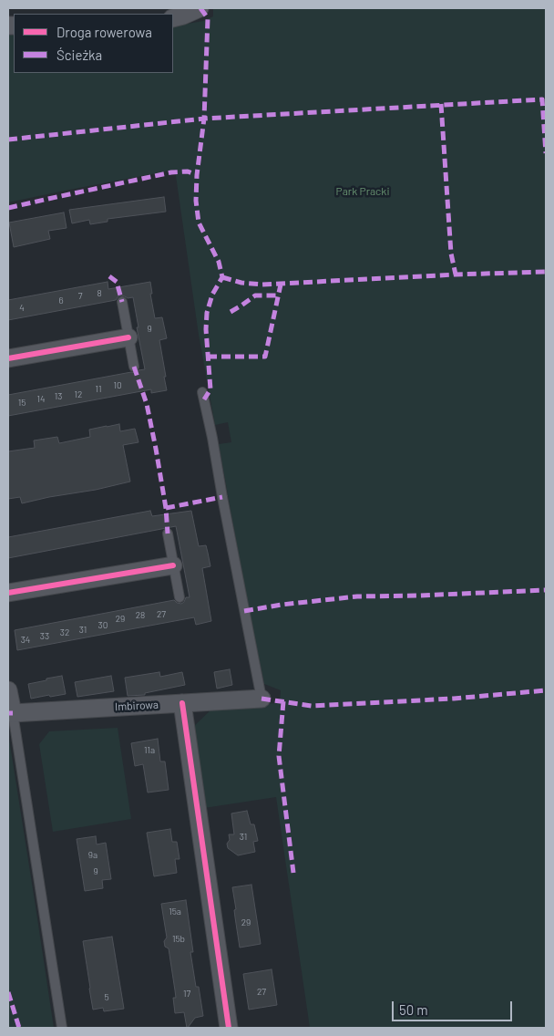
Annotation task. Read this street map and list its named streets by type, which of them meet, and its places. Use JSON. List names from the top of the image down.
{
  "streets": {
    "street": ["Imbirowa"]
  },
  "parks": ["Park Pracki"],
  "house_numbers": [
    "8",
    "7",
    "6",
    "4",
    "9",
    "10",
    "11",
    "12",
    "13",
    "14",
    "15",
    "27",
    "28",
    "29",
    "30",
    "31",
    "32",
    "33",
    "34",
    "11a",
    "31",
    "9a",
    "9",
    "15a",
    "29",
    "15b",
    "27",
    "17",
    "5"
  ],
  "legend": ["Droga rowerowa", "Ścieżka"],
  "scale_bar": "50 m"
}
